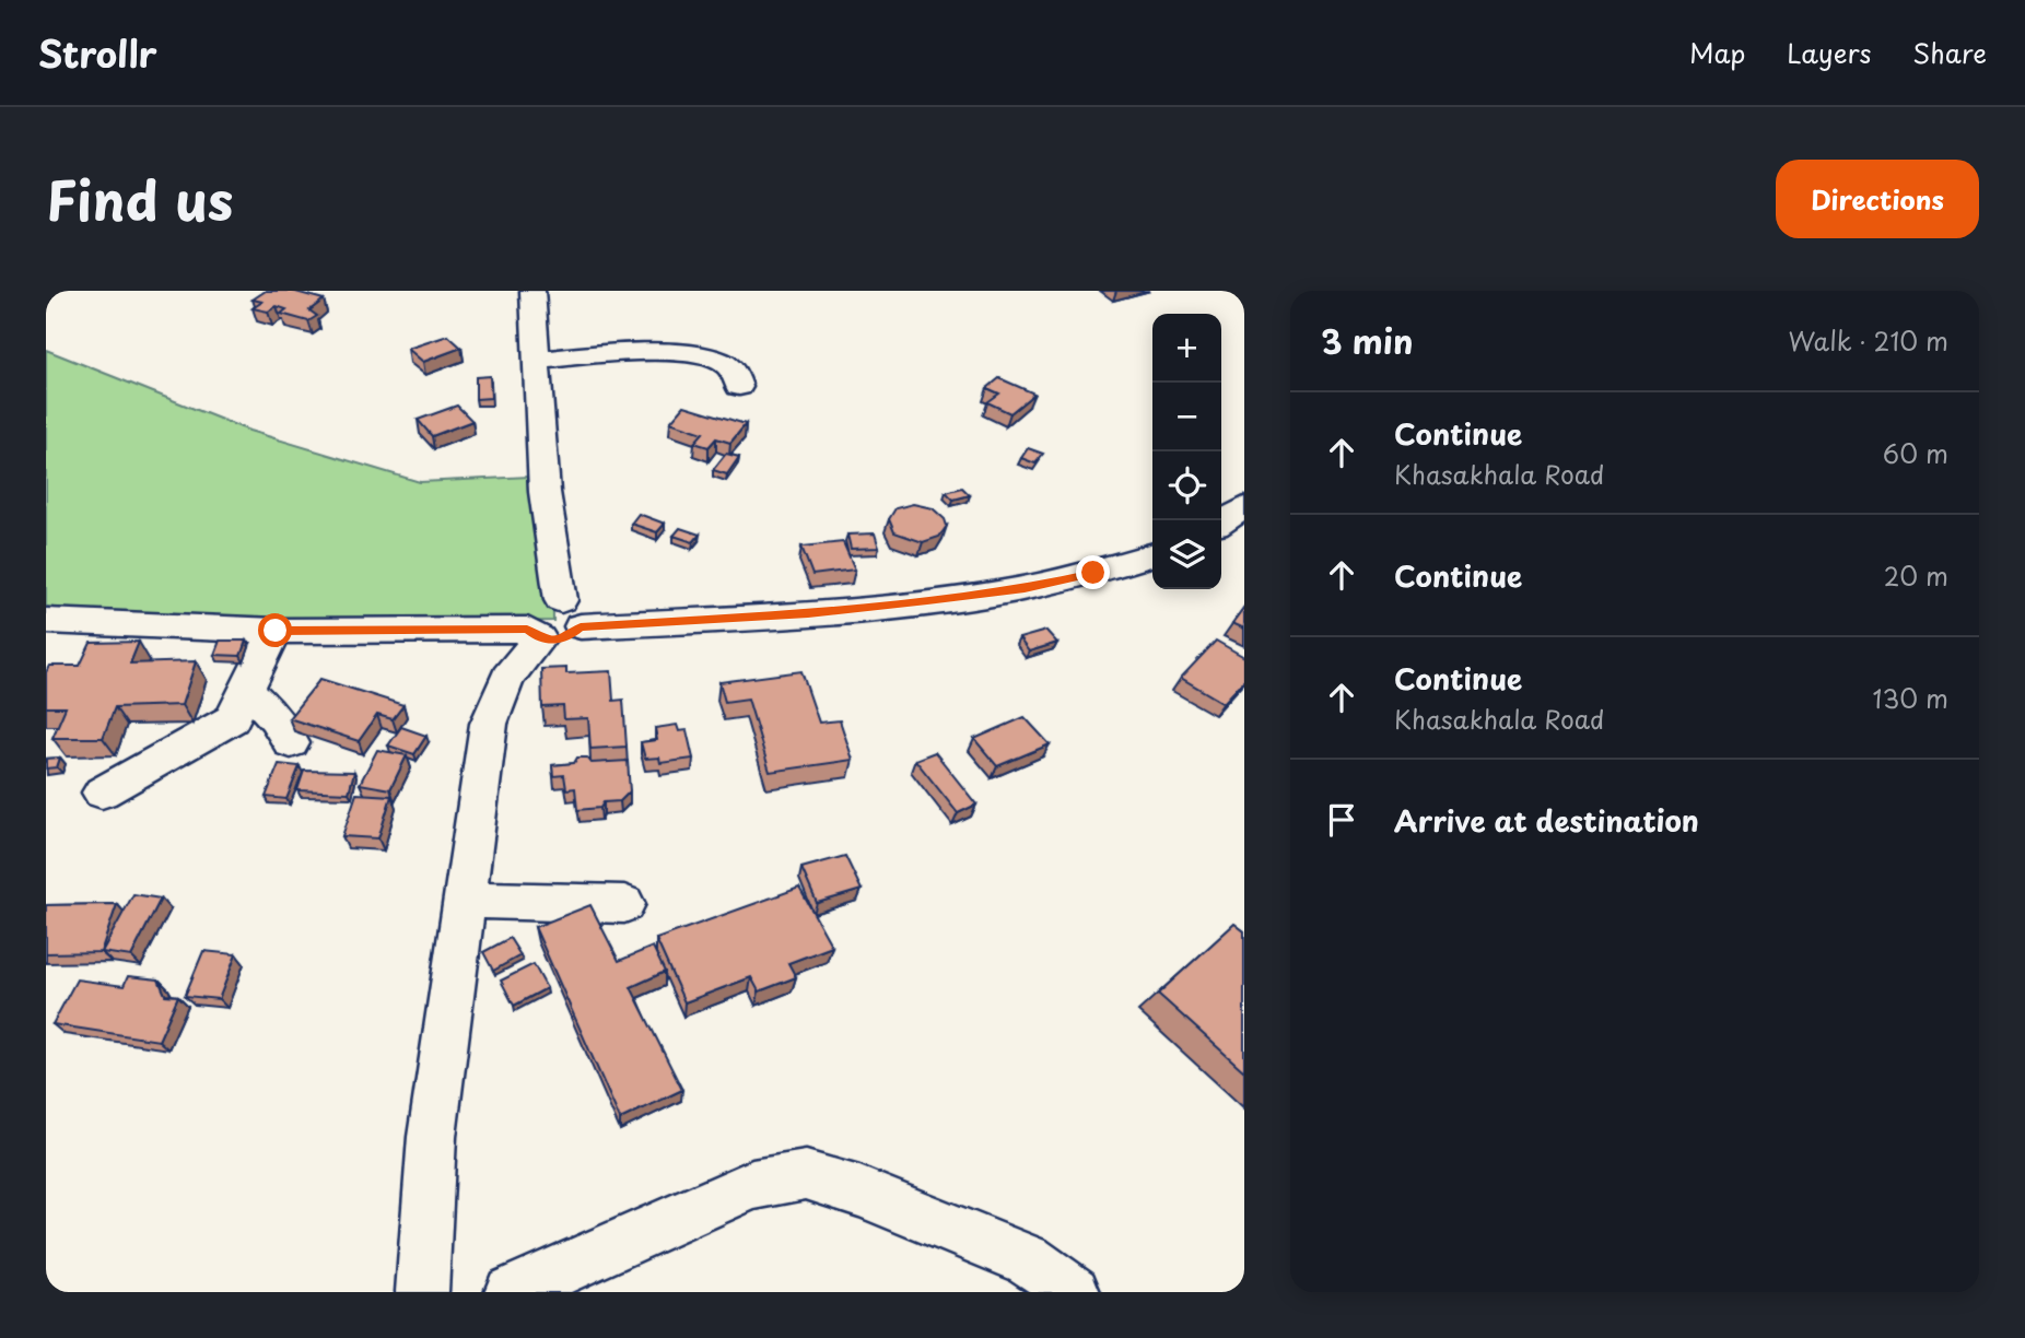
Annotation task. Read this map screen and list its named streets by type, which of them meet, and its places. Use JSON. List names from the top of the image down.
{
  "page": {
    "header": "Strollr",
    "nav": ["Map", "Layers", "Share"],
    "title": "Find us",
    "buttons": "Directions",
    "heading": ["3 min", "Walk · 210 m"],
    "map_buttons": ["+", "−"],
    "list": [
      ["Continue", "Khasakhala Road", "60 m"],
      ["Continue", "20 m"],
      ["Continue", "Khasakhala Road", "130 m"],
      "Arrive at destination"
    ]
  }
}
